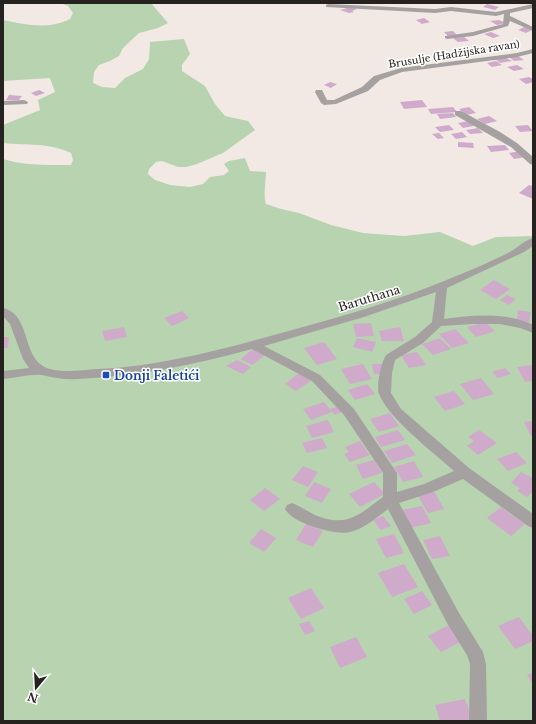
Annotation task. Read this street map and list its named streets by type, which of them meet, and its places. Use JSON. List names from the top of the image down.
{
  "streets": {
    "street": ["Brusulje (Hadžijska ravan)", "Baruthana"]
  },
  "places": {
    "transit": ["Donji Faletići"]
  },
  "north": "bottom"
}
